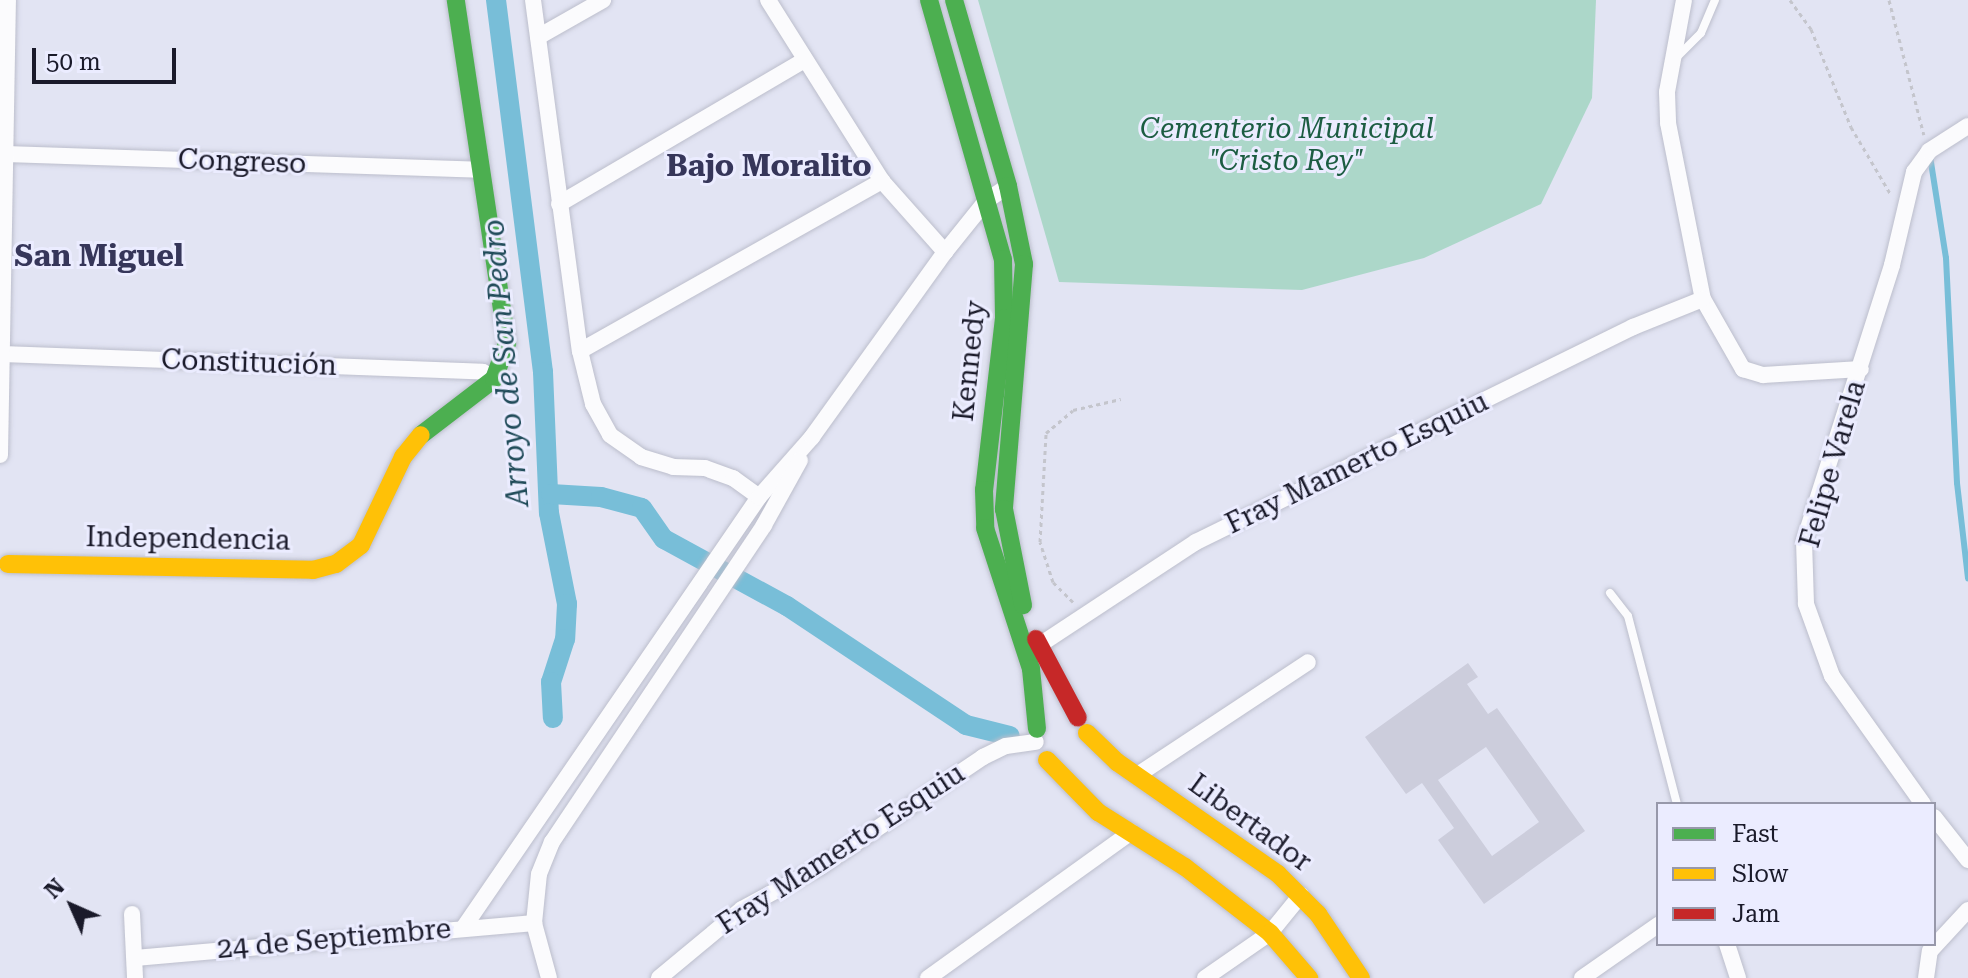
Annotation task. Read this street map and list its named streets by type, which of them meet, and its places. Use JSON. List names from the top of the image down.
{
  "streets": {
    "street": [
      "Congreso",
      "Kennedy",
      "Constitución",
      "Fray Mamerto Esquiu",
      "Felipe Varela",
      "Independencia",
      "Libertador",
      "24 de Septiembre"
    ]
  },
  "crossings": [
    ["Kennedy", "Fray Mamerto Esquiu"],
    ["Kennedy", "Libertador"],
    ["Constitución", "Independencia"],
    ["Fray Mamerto Esquiu", "Libertador"]
  ],
  "districts": ["Bajo Moralito", "San Miguel"],
  "water": ["Arroyo de San Pedro"],
  "parks": ["Cementerio Municipal \"Cristo Rey\""],
  "legend": ["Fast", "Slow", "Jam"],
  "scale_bar": "50 m",
  "north": "top left"
}
